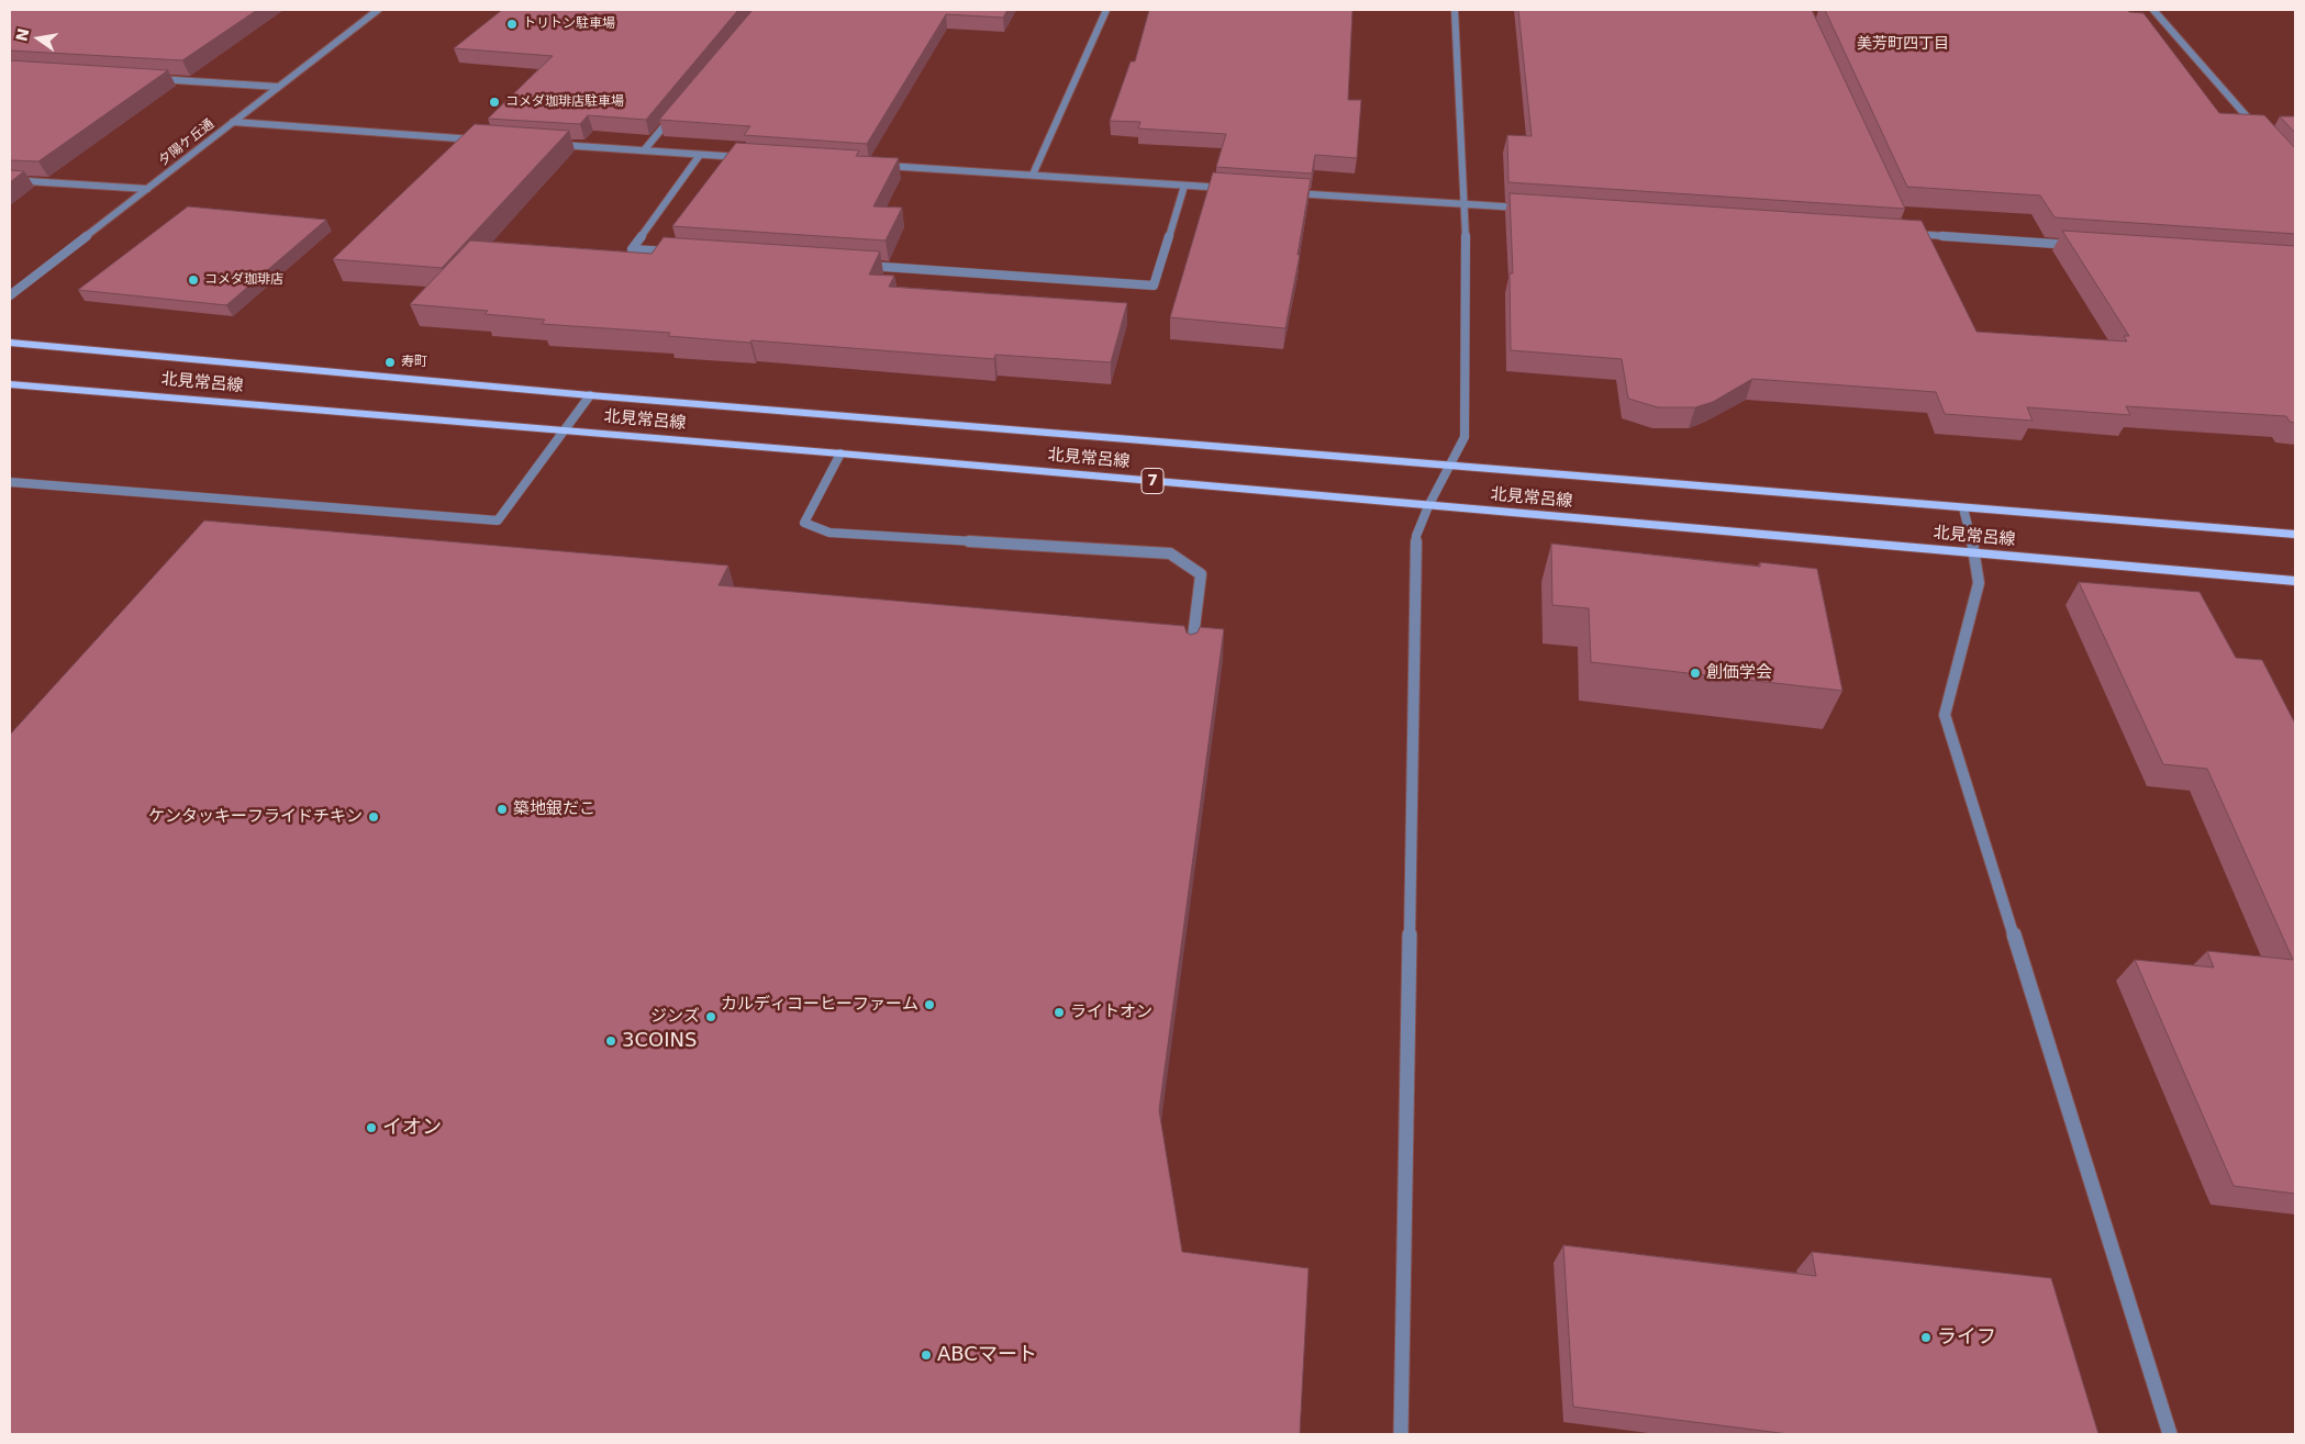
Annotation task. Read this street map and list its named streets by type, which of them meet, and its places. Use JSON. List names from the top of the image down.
{
  "streets": {
    "main road": ["北見常呂線", "7"],
    "street": ["夕陽ケ丘通"]
  },
  "districts": ["美芳町四丁目"],
  "places": [
    "トリトン駐車場",
    "コメダ珈琲店駐車場",
    "コメダ珈琲店",
    "寿町",
    "創価学会",
    "築地銀だこ",
    "ケンタッキーフライドチキン",
    "カルディコーヒーファーム",
    "ライトオン",
    "ジンズ",
    "3COINS",
    "イオン",
    "ライフ",
    "ABCマート"
  ],
  "north": "left"
}
